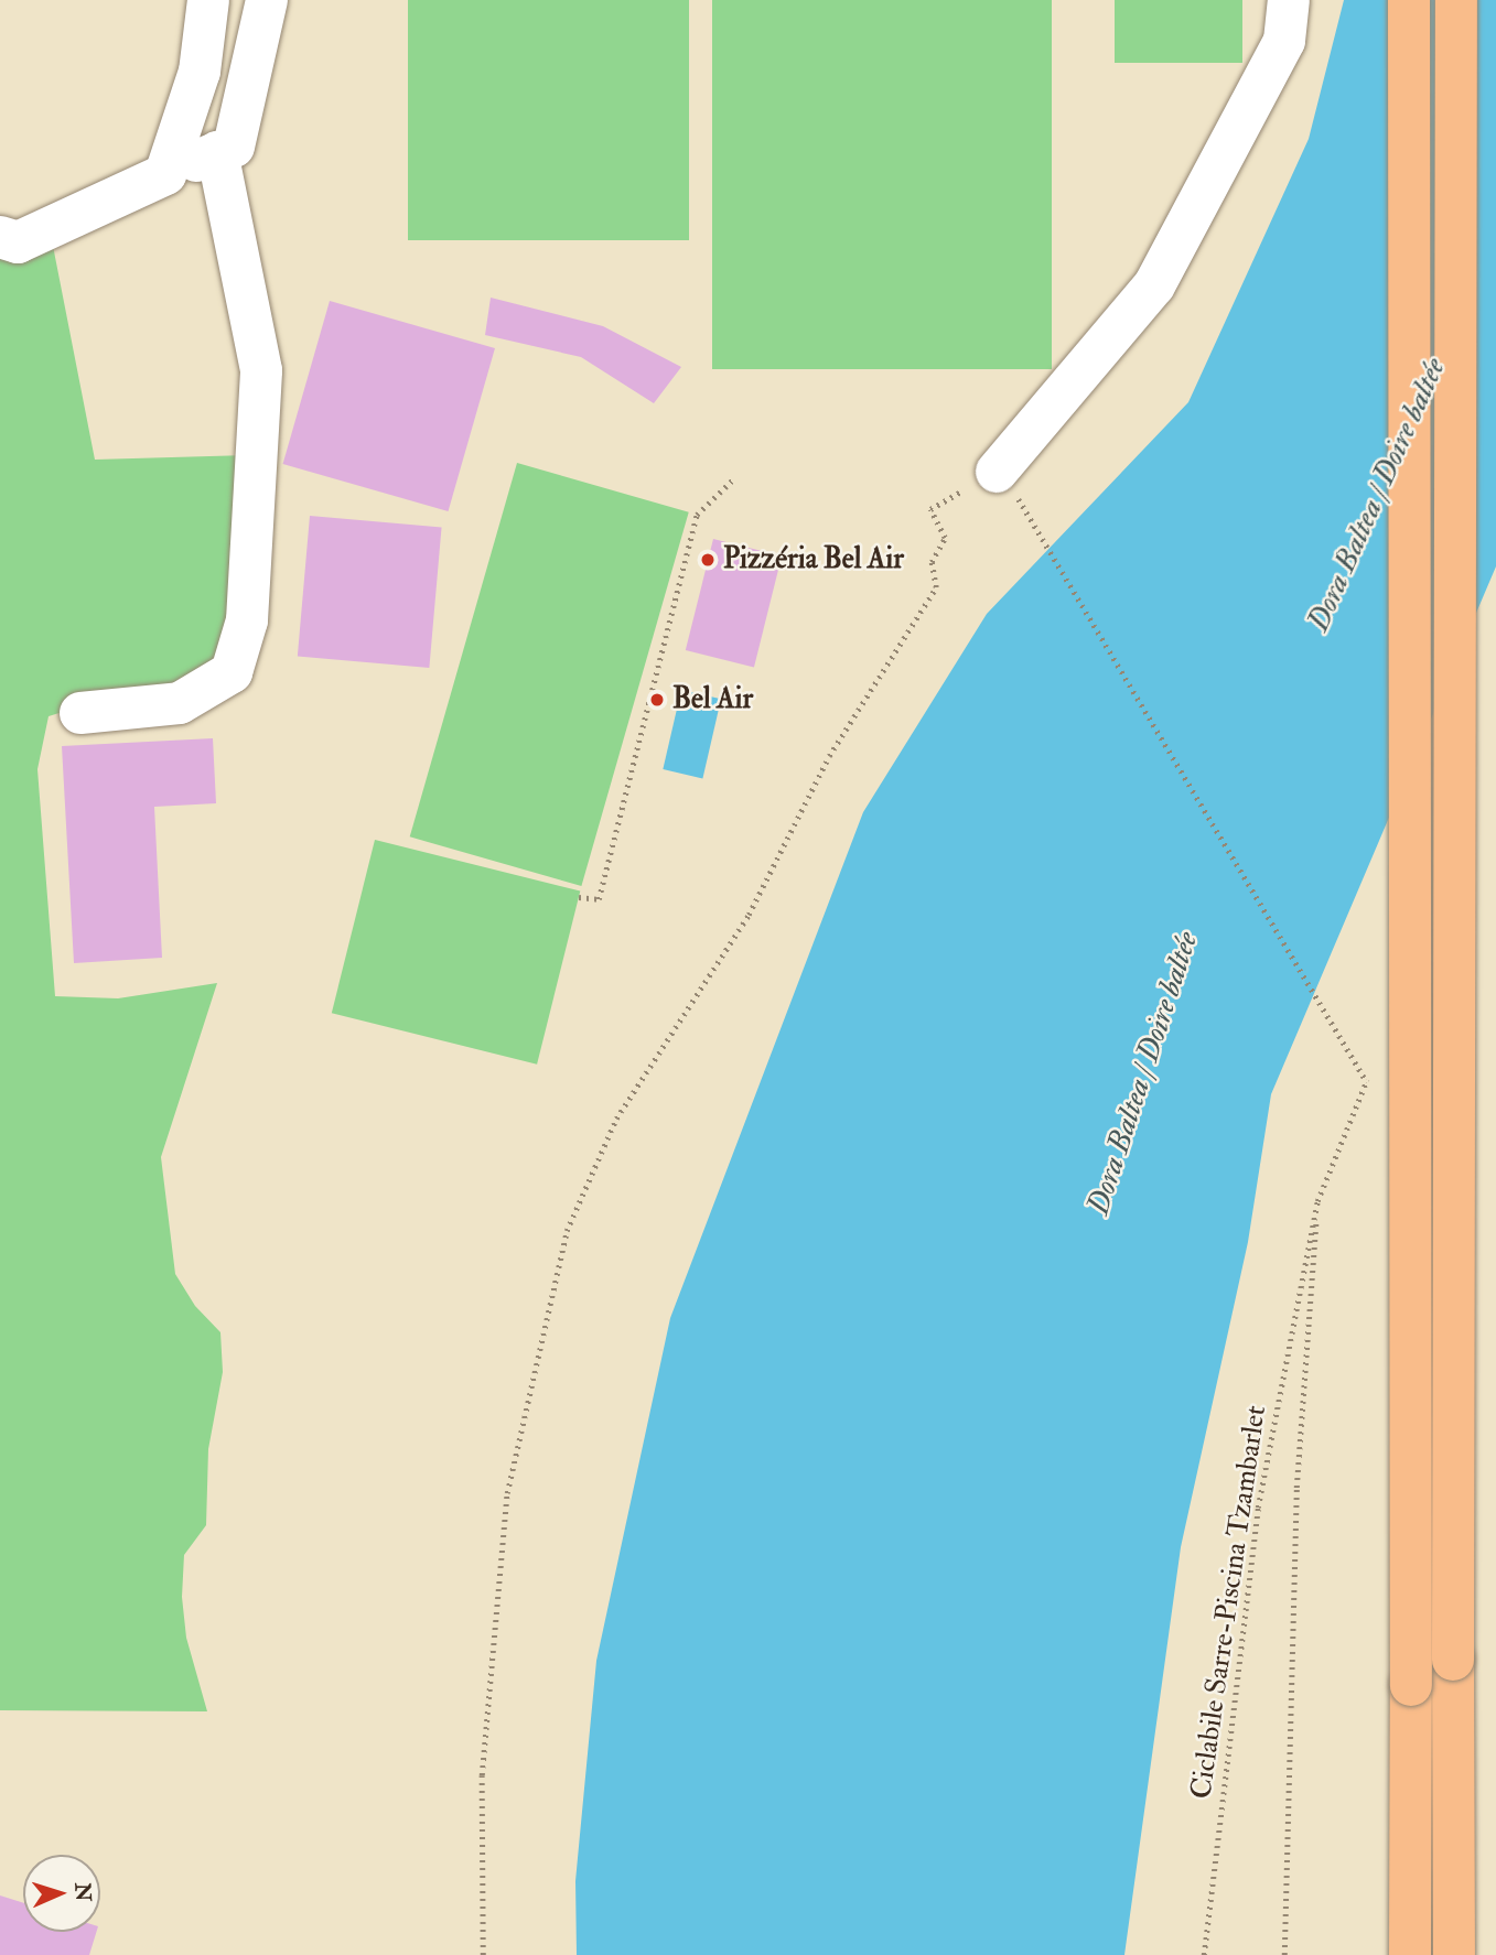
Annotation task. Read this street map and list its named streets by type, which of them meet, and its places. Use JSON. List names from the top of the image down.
{
  "streets": {
    "path": ["Ciclabile Sarre-Piscina Tzambarlet"]
  },
  "water": ["Dora Baltea / Doire baltée"],
  "places": ["Pizzéria Bel Air", "Bel Air"],
  "north": "right"
}
